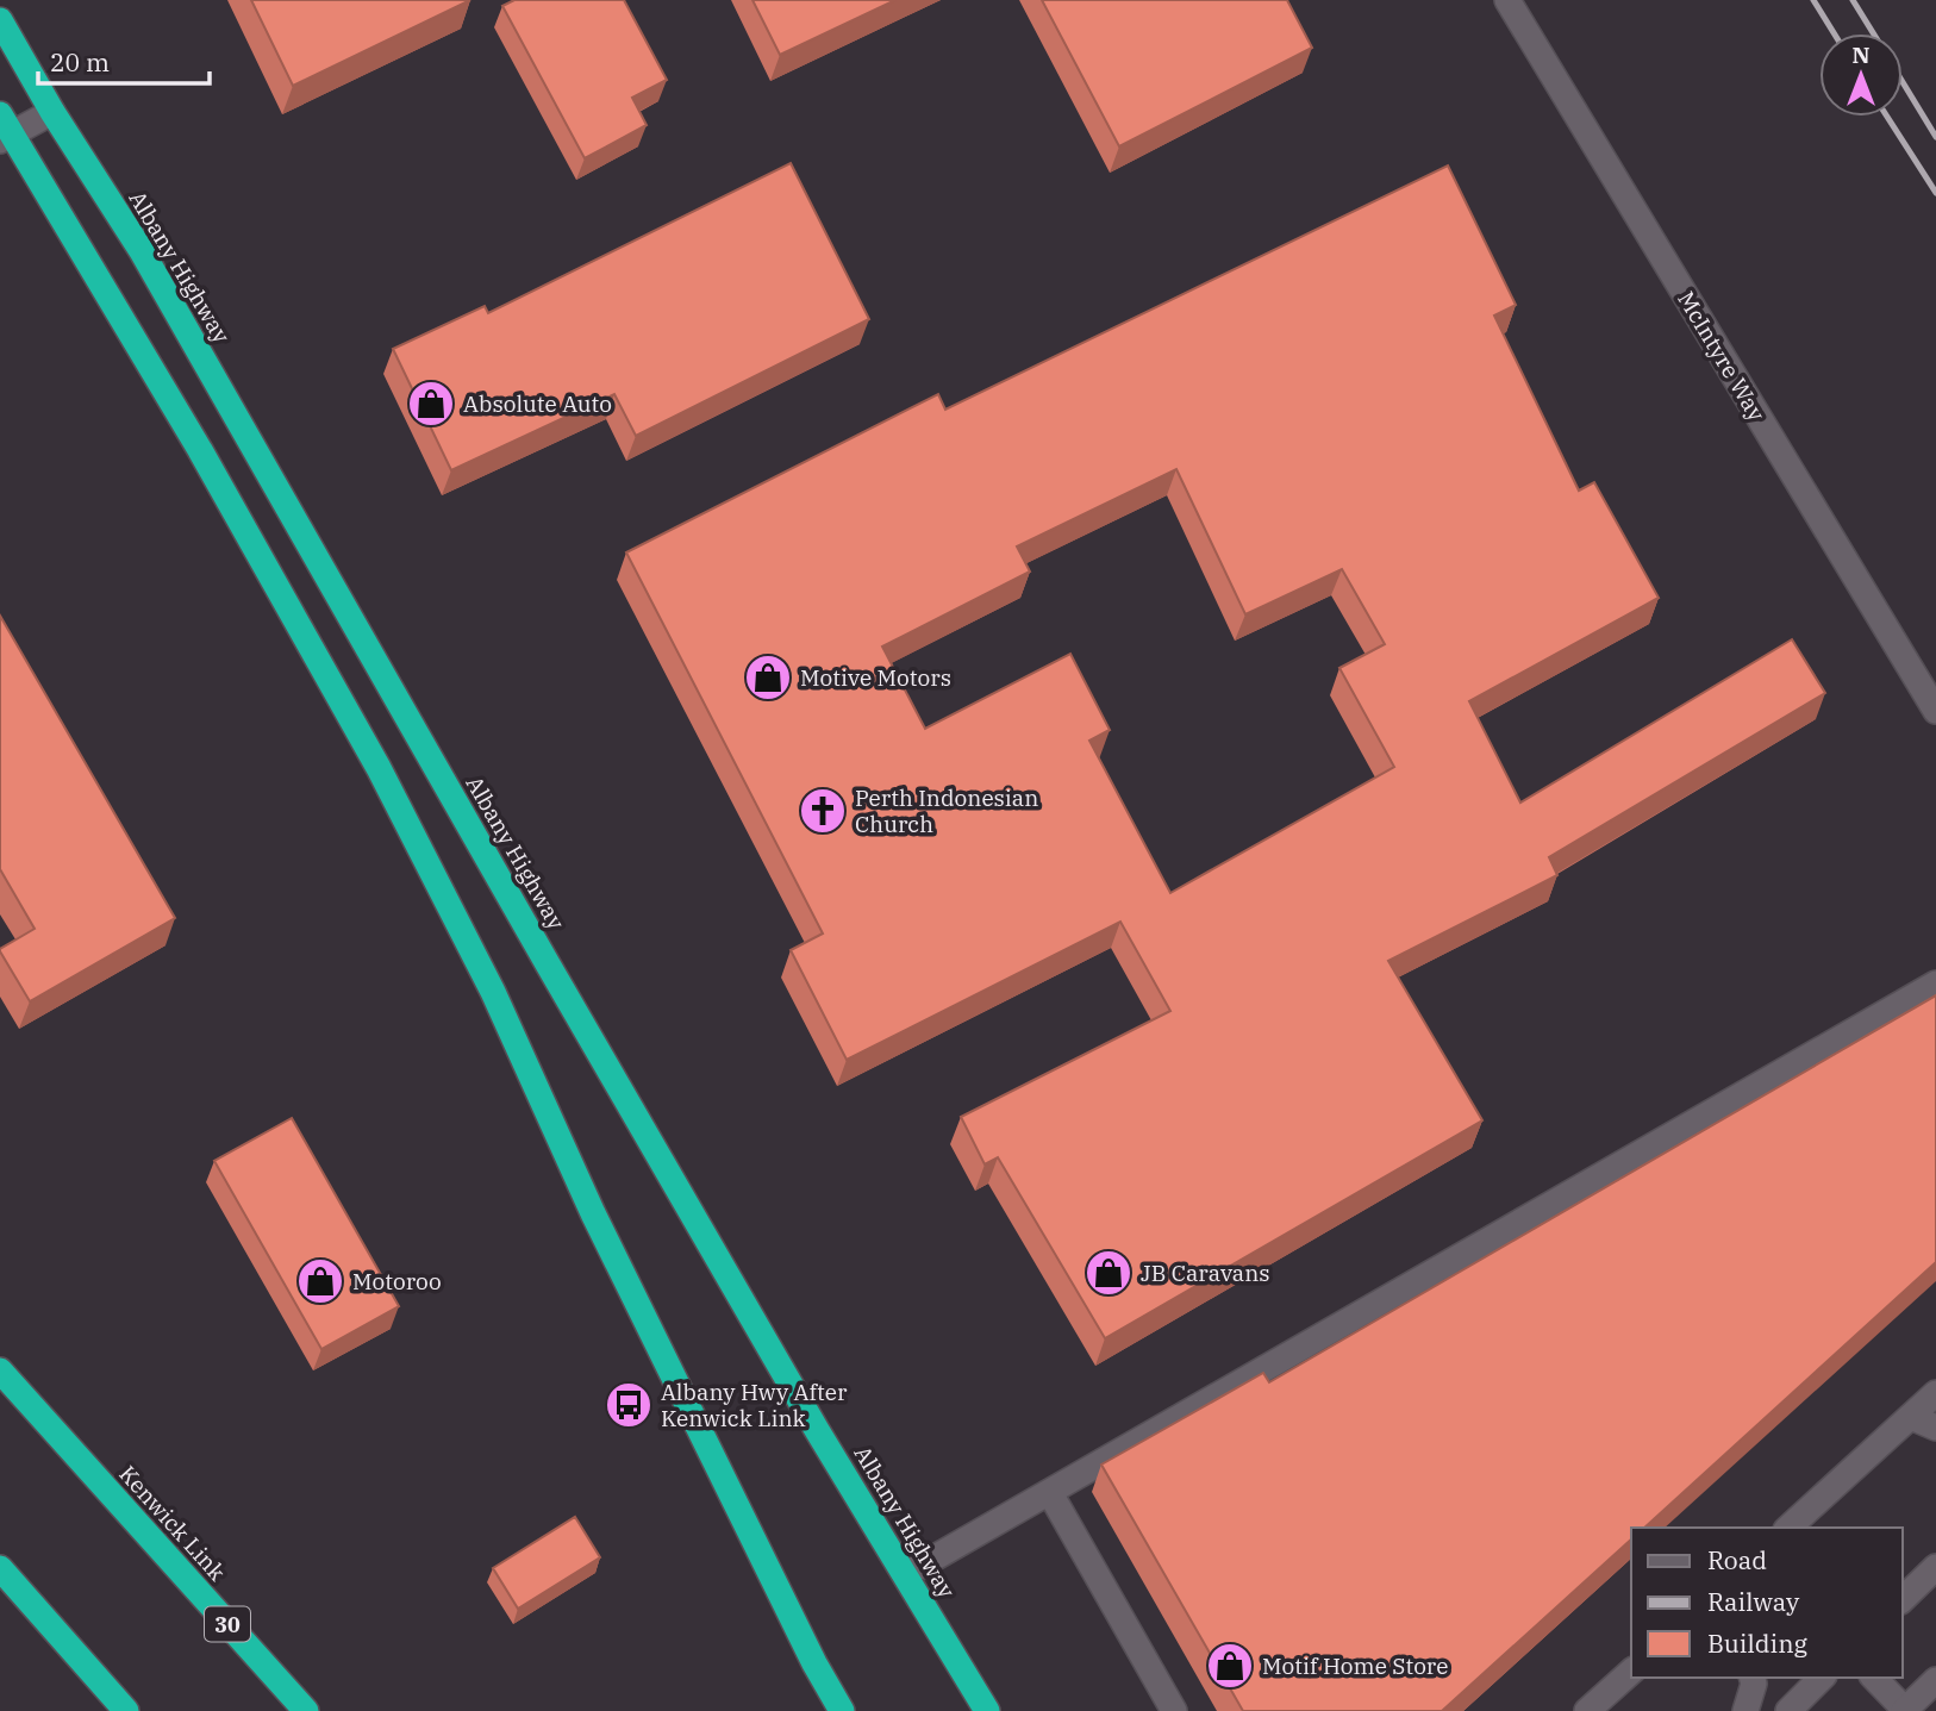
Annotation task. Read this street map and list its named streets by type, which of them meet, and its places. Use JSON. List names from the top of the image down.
{
  "streets": {
    "highway": ["Albany Highway", "Kenwick Link", "30"],
    "street": ["McIntyre Way"]
  },
  "places": {
    "shop": [
      "Absolute Auto",
      "Motive Motors",
      "JB Caravans",
      "Motoroo",
      "Motif Home Store"
    ],
    "church": ["Perth Indonesian Church"],
    "bus stop": ["Albany Hwy After Kenwick Link"]
  },
  "legend": ["Road", "Railway", "Building"],
  "scale_bar": "20 m",
  "north": "top"
}
